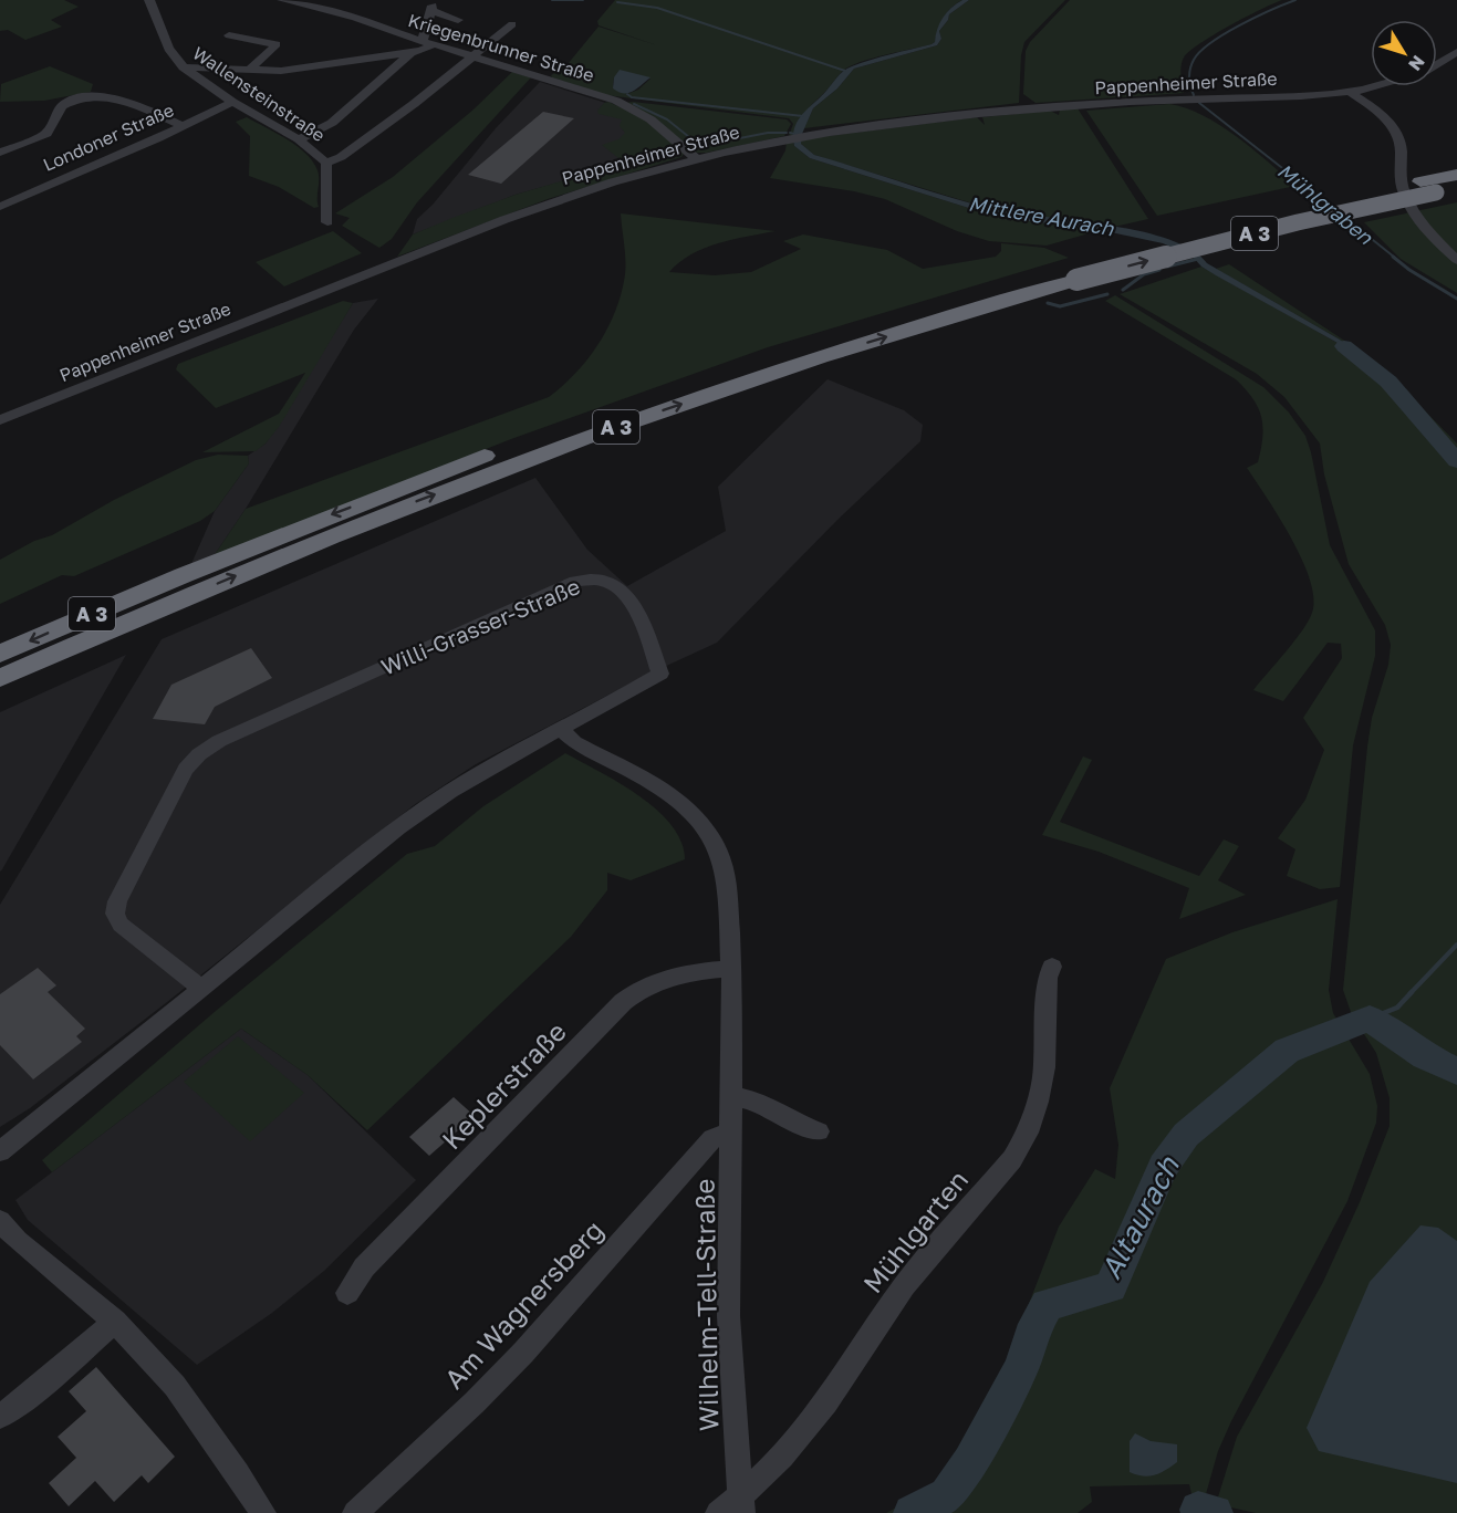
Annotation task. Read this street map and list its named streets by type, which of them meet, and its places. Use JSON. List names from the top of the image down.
{
  "streets": {
    "highway": ["A 3"],
    "street": [
      "Kriegenbrunner Straße",
      "Pappenheimer Straße",
      "Wallensteinstraße",
      "Londoner Straße",
      "Willi-Grasser-Straße",
      "Keplerstraße",
      "Mühlgarten",
      "Am Wagnersberg",
      "Wilhelm-Tell-Straße"
    ]
  },
  "crossings": [
    ["Kriegenbrunner Straße", "Pappenheimer Straße"],
    ["Wallensteinstraße", "Londoner Straße"],
    ["Willi-Grasser-Straße", "Wilhelm-Tell-Straße"],
    ["Keplerstraße", "Wilhelm-Tell-Straße"],
    ["Mühlgarten", "Wilhelm-Tell-Straße"],
    ["Am Wagnersberg", "Wilhelm-Tell-Straße"]
  ],
  "water": ["Mühlgraben", "Mittlere Aurach", "Altaurach"],
  "north": "bottom right"
}
